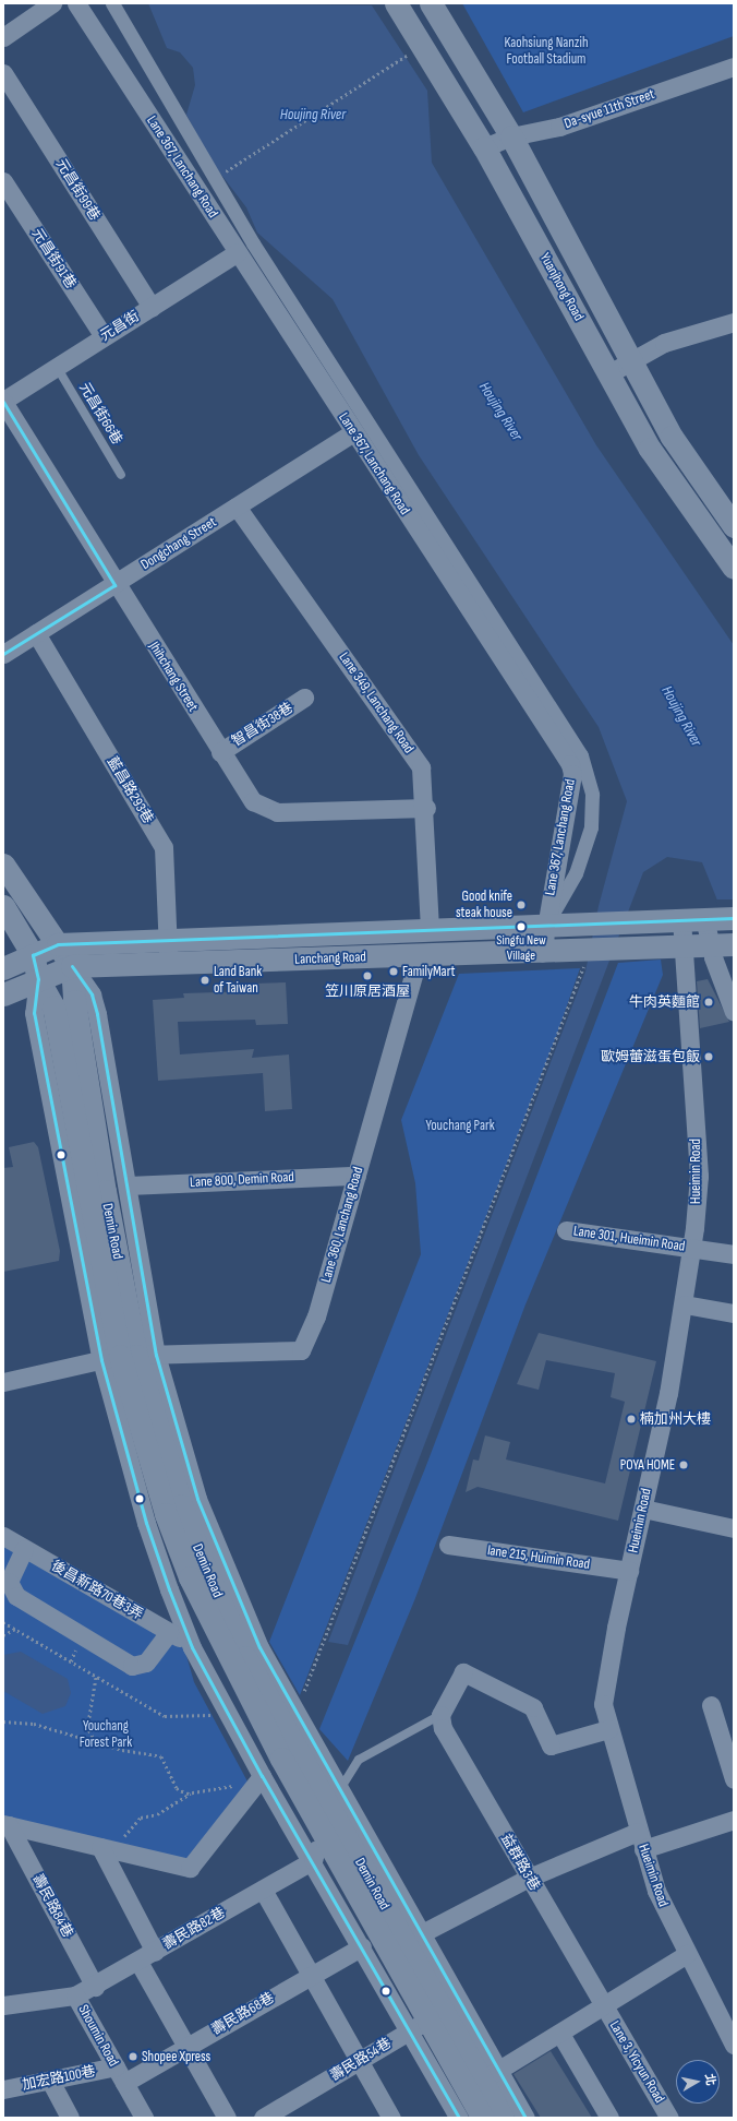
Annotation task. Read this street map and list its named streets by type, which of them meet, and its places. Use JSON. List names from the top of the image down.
{
  "streets": {
    "street": [
      "Da-syue 11th Street",
      "Lane 367, Lanchang Road",
      "元昌街99巷",
      "元昌街91巷",
      "Yuanjhong Road",
      "元昌街",
      "Dongchang Street",
      "Jhihchang Street",
      "Lane 349, Lanchang Road",
      "智昌街38巷",
      "藍昌路293巷",
      "Lanchang Road",
      "Hueimin Road",
      "Lane 800, Demin Road",
      "Lane 360, Lanchang Road",
      "Demin Road",
      "Lane 301, Hueimin Road",
      "lane 215, Huimin Road",
      "後昌新路70巷3弄",
      "益群路3巷",
      "壽民路84巷",
      "壽民路82巷",
      "壽民路68巷",
      "Shoumin Road",
      "壽民路54巷",
      "Lane 3, Yicyun Road",
      "加宏路100巷"
    ],
    "lane": ["元昌街66巷"]
  },
  "crossings": [
    ["Da-syue 11th Street", "Yuanjhong Road"],
    ["Lane 367, Lanchang Road", "元昌街"],
    ["Lane 367, Lanchang Road", "Dongchang Street"],
    ["Lane 367, Lanchang Road", "Lanchang Road"],
    ["元昌街99巷", "元昌街"],
    ["元昌街91巷", "元昌街"],
    ["元昌街", "元昌街66巷"],
    ["元昌街", "Jhihchang Street"],
    ["Dongchang Street", "Jhihchang Street"],
    ["Dongchang Street", "Lane 349, Lanchang Road"],
    ["Dongchang Street", "藍昌路293巷"],
    ["Jhihchang Street", "Lane 349, Lanchang Road"],
    ["Jhihchang Street", "智昌街38巷"],
    ["Lane 349, Lanchang Road", "Lanchang Road"],
    ["藍昌路293巷", "Lanchang Road"],
    ["Lanchang Road", "Hueimin Road"],
    ["Lanchang Road", "Lane 360, Lanchang Road"],
    ["Lanchang Road", "Demin Road"],
    ["Hueimin Road", "Lane 301, Hueimin Road"],
    ["Hueimin Road", "lane 215, Huimin Road"],
    ["Lane 800, Demin Road", "Lane 360, Lanchang Road"],
    ["Lane 800, Demin Road", "Demin Road"],
    ["Lane 360, Lanchang Road", "Demin Road"],
    ["Demin Road", "後昌新路70巷3弄"],
    ["Demin Road", "壽民路82巷"],
    ["Demin Road", "壽民路68巷"],
    ["Demin Road", "壽民路54巷"],
    ["益群路3巷", "Lane 3, Yicyun Road"],
    ["壽民路84巷", "壽民路82巷"],
    ["壽民路82巷", "Shoumin Road"],
    ["壽民路68巷", "Shoumin Road"],
    ["壽民路68巷", "加宏路100巷"],
    ["Shoumin Road", "加宏路100巷"]
  ],
  "water": ["Houjing River"],
  "parks": ["Kaohsiung Nanzih Football Stadium", "Youchang Park", "Youchang Forest Park"],
  "places": [
    "Good knife steak house",
    "Singfu New Village",
    "FamilyMart",
    "笠川原居酒屋",
    "Land Bank of Taiwan",
    "牛肉英麵館",
    "歐姆蕾滋蛋包飯",
    "楠加州大樓",
    "POYA HOME",
    "Shopee Xpress"
  ],
  "north": "right"
}
